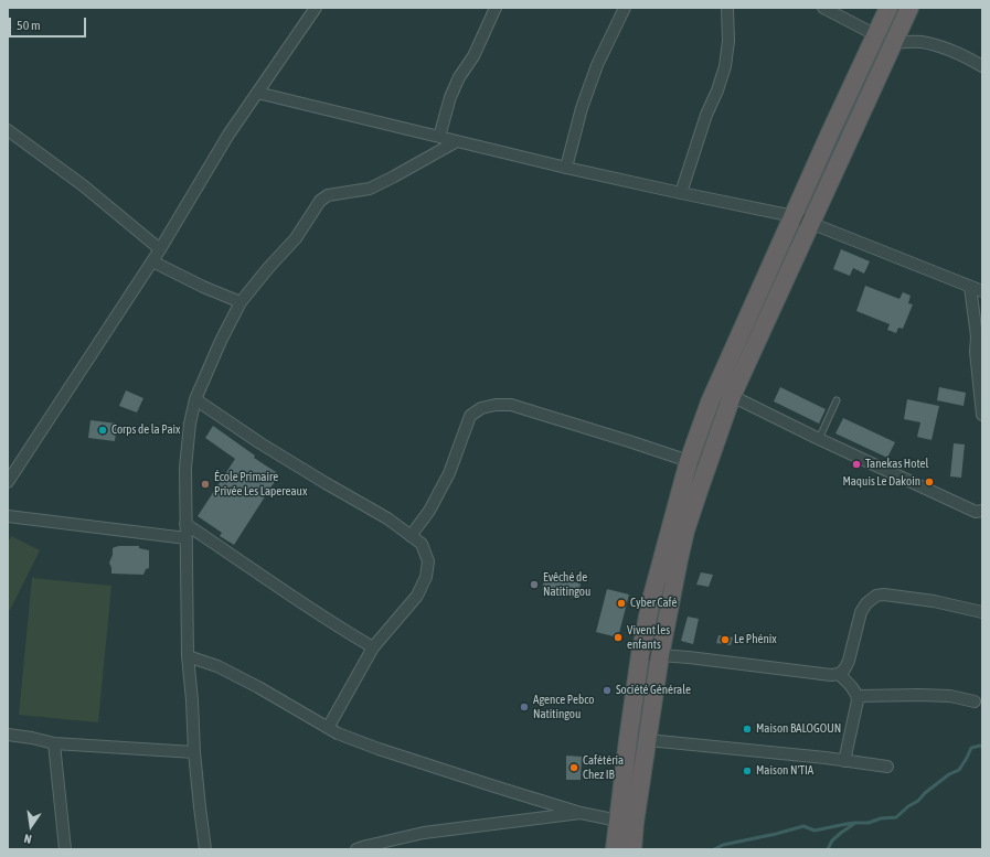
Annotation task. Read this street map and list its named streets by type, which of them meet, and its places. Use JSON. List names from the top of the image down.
{
  "places": [
    "Corps de la Paix",
    "Tanekas Hotel",
    "Maquis Le Dakoin",
    "École Primaire Privée Les Lapereaux",
    "Evêché de Natitingou",
    "Cyber Café",
    "Vivent les enfants",
    "Le Phénix",
    "Société Générale",
    "Agence Pebco Natitingou",
    "Maison BALOGOUN",
    "Cafétéria Chez IB",
    "Maison N'TIA"
  ],
  "scale_bar": "50 m",
  "north": "bottom"
}
